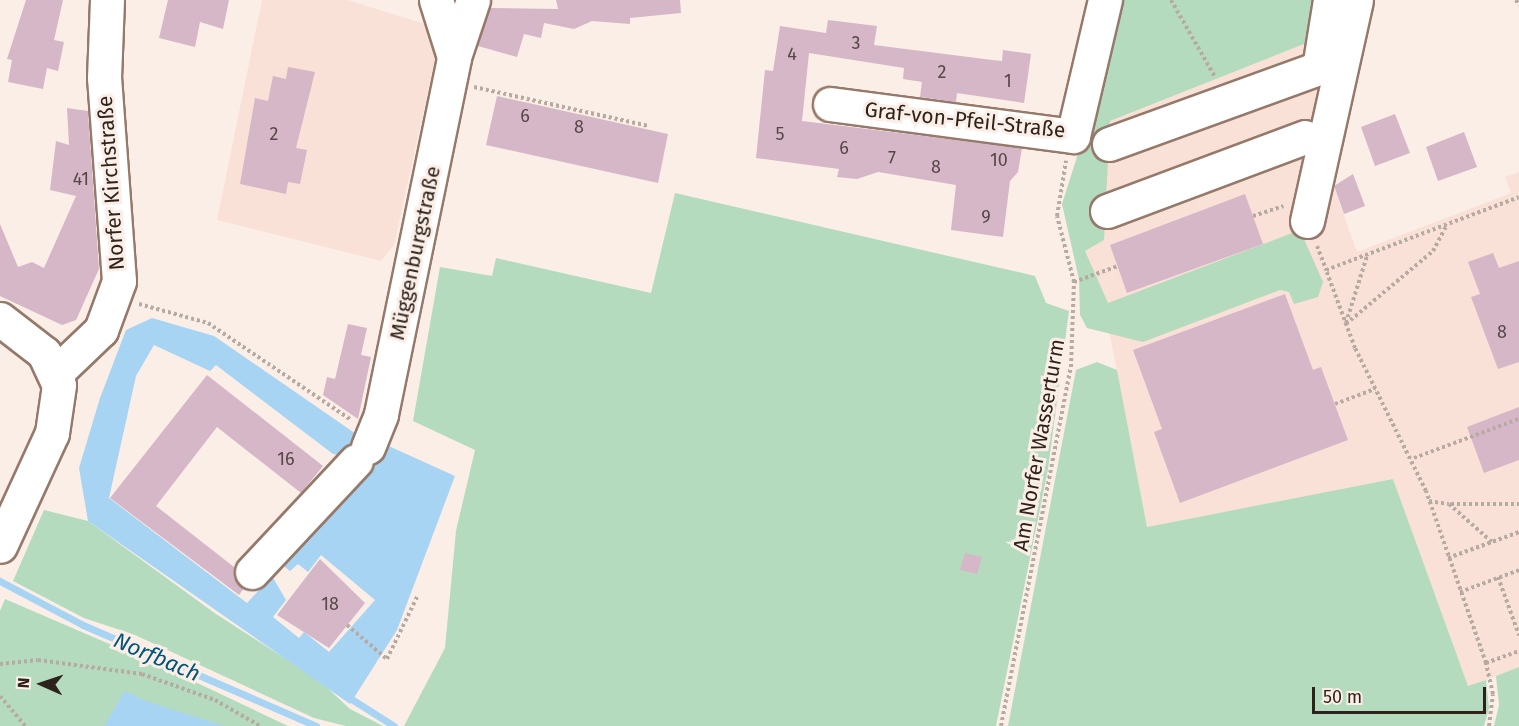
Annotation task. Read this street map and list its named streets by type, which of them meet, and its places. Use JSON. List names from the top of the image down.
{
  "streets": {
    "street": ["Graf-von-Pfeil-Straße", "Norfer Kirchstraße", "Müggenburgstraße"],
    "path": ["Am Norfer Wasserturm"]
  },
  "crossings": [
    ["Graf-von-Pfeil-Straße", "Am Norfer Wasserturm"]
  ],
  "water": ["Norfbach"],
  "house_numbers": [
    "3",
    "4",
    "2",
    "1",
    "6",
    "8",
    "2",
    "5",
    "6",
    "7",
    "10",
    "8",
    "41",
    "9",
    "8",
    "16",
    "18"
  ],
  "scale_bar": "50 m",
  "north": "left"
}
